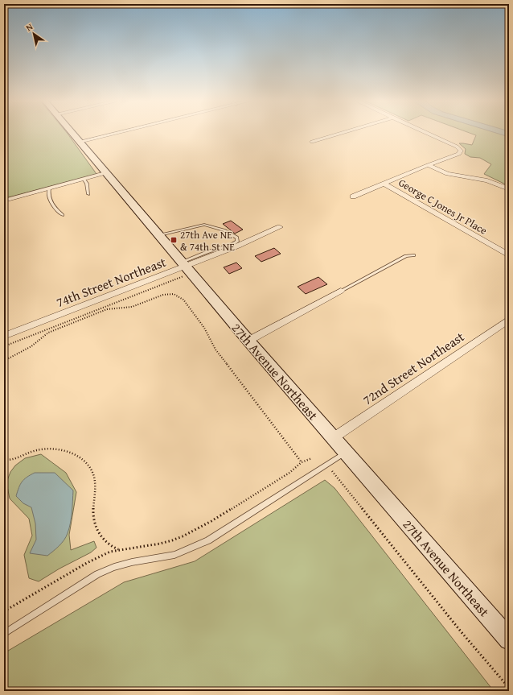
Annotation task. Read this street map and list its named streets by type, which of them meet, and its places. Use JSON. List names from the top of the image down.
{
  "streets": {
    "street": [
      "George C Jones Jr Place",
      "74th Street Northeast",
      "72nd Street Northeast",
      "27th Avenue Northeast"
    ]
  },
  "crossings": [
    ["74th Street Northeast", "27th Avenue Northeast"],
    ["72nd Street Northeast", "27th Avenue Northeast"]
  ],
  "places": {
    "transit": ["27th Ave NE & 74th St NE"]
  },
  "north": "top left"
}
